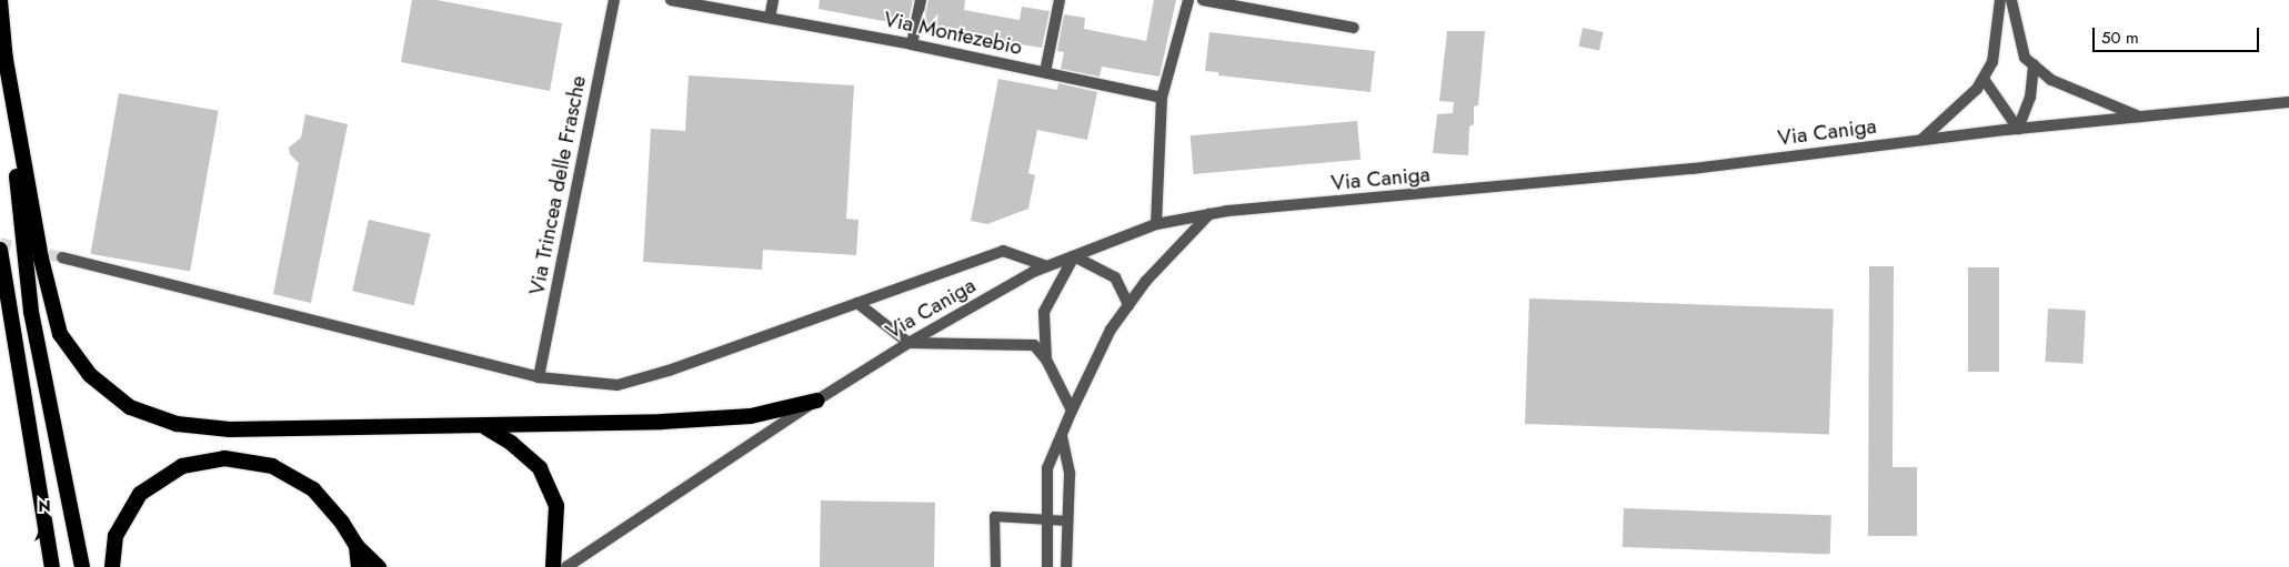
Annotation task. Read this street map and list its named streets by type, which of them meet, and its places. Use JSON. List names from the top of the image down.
{
  "streets": {
    "street": ["Via Montezebio", "Via Caniga", "Via Trincea delle Frasche"]
  },
  "scale_bar": "50 m",
  "north": "top"
}
